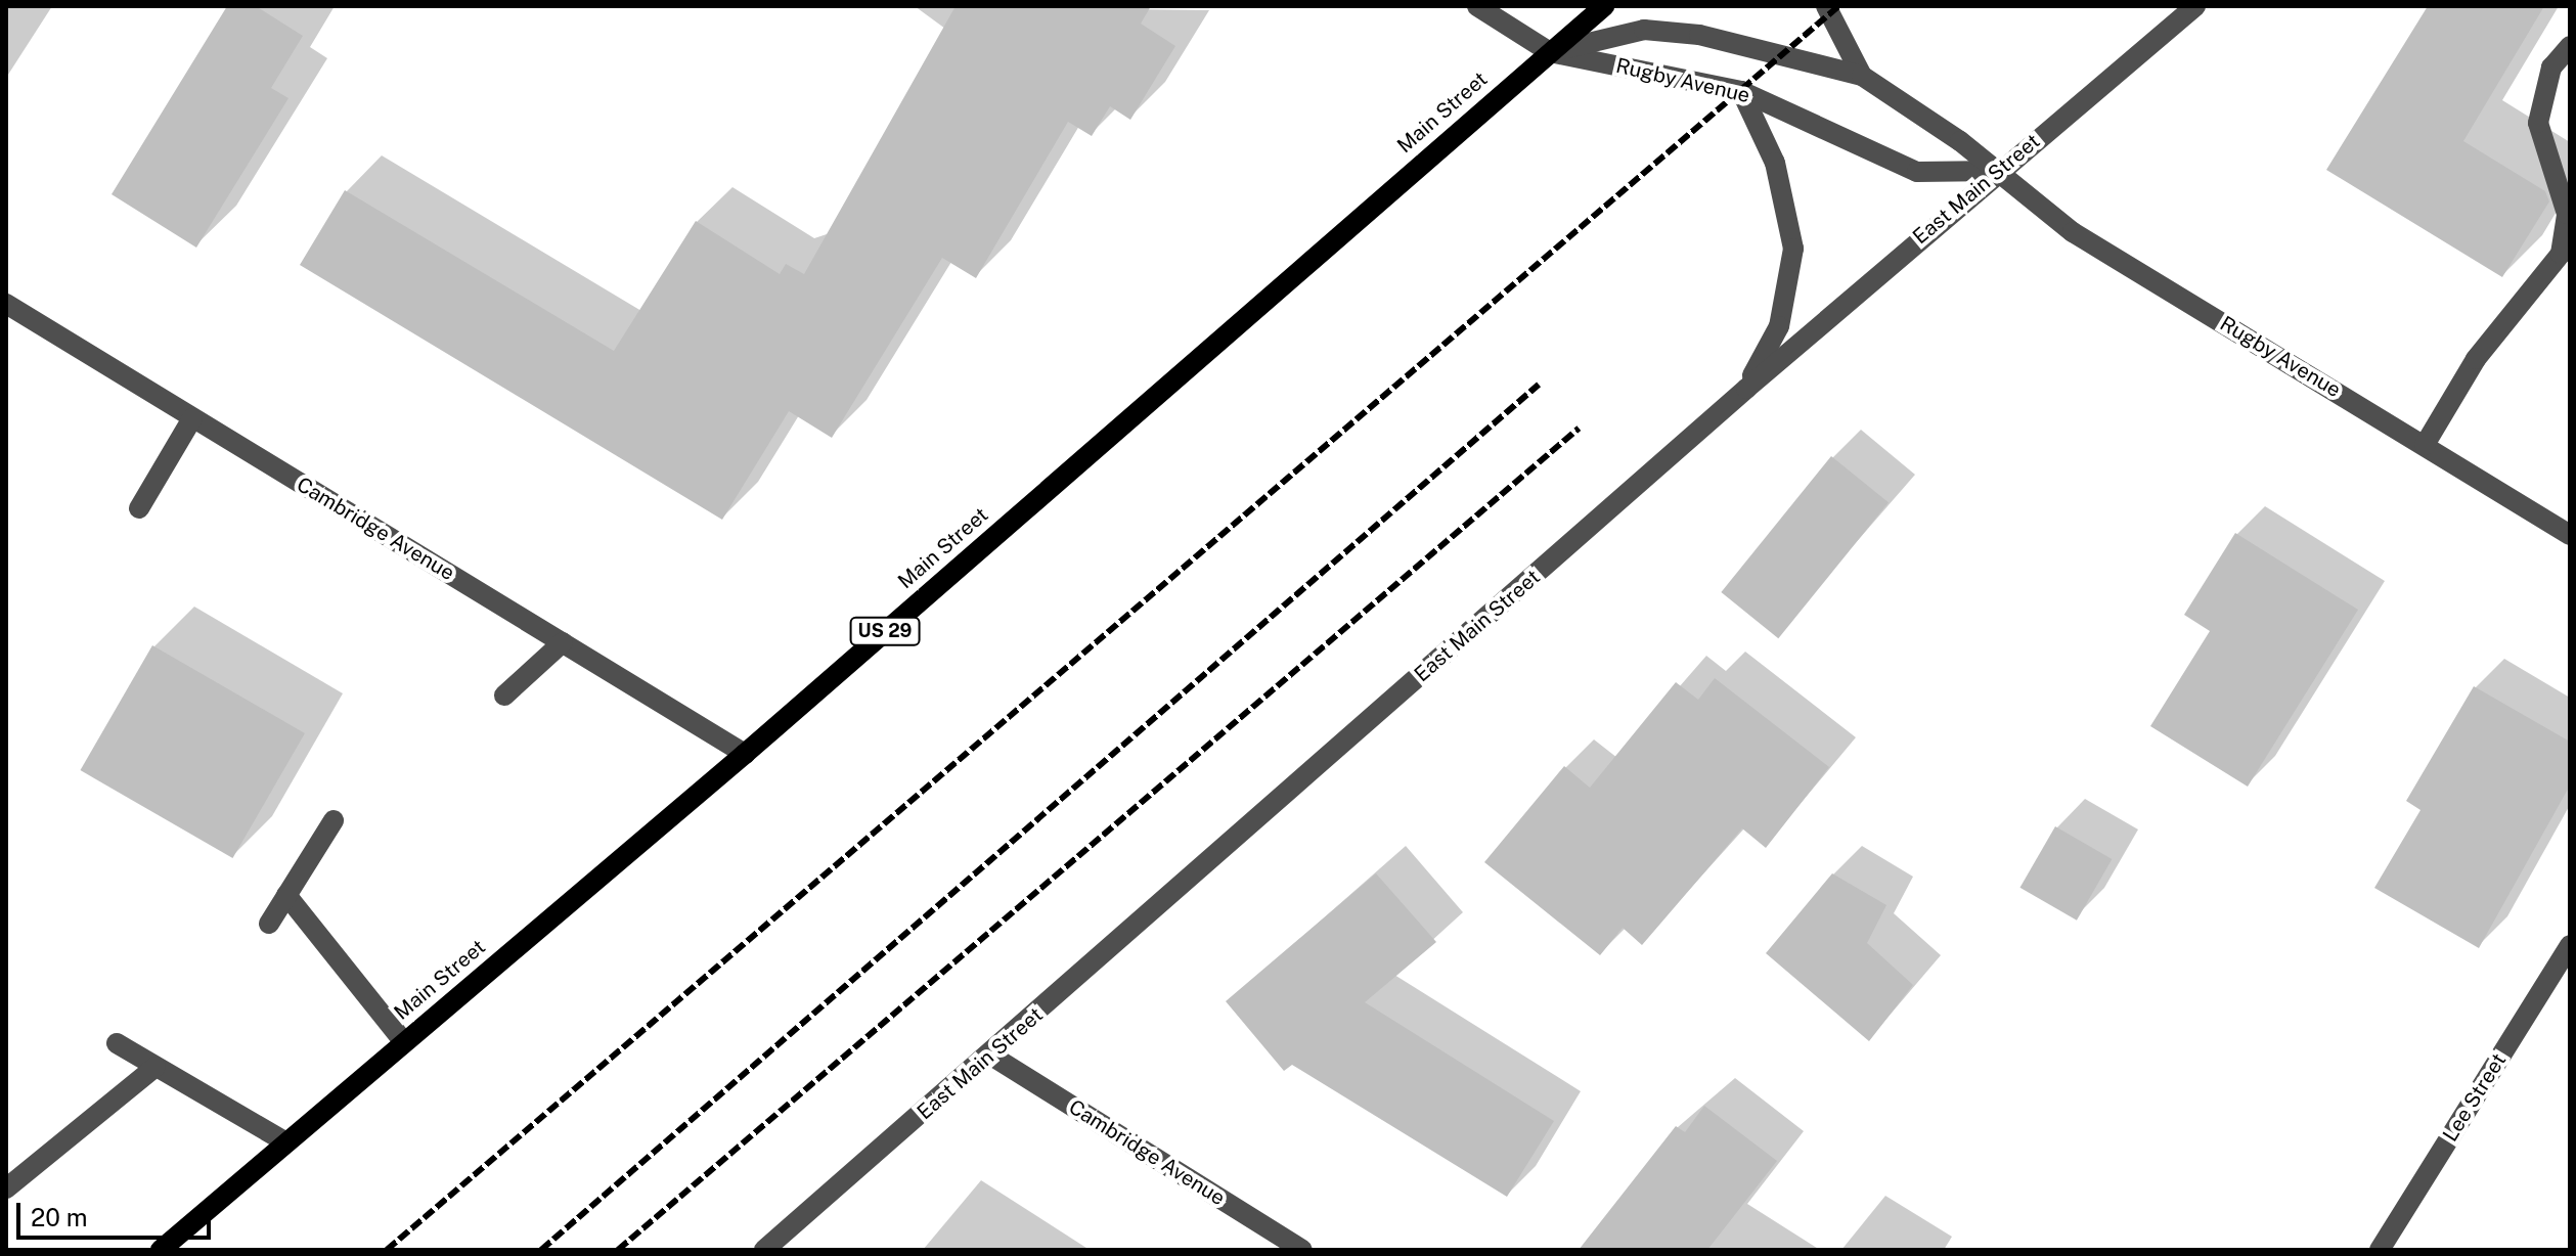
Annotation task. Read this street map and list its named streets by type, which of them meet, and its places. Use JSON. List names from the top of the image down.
{
  "streets": {
    "main road": ["Main Street", "US 29"],
    "street": [
      "Rugby Avenue",
      "East Main Street",
      "Cambridge Avenue",
      "Lee Street"
    ]
  },
  "crossings": [
    ["Rugby Avenue", "Main Street"],
    ["Rugby Avenue", "East Main Street"],
    ["Main Street", "Cambridge Avenue"],
    ["East Main Street", "Cambridge Avenue"]
  ],
  "scale_bar": "20 m"
}
